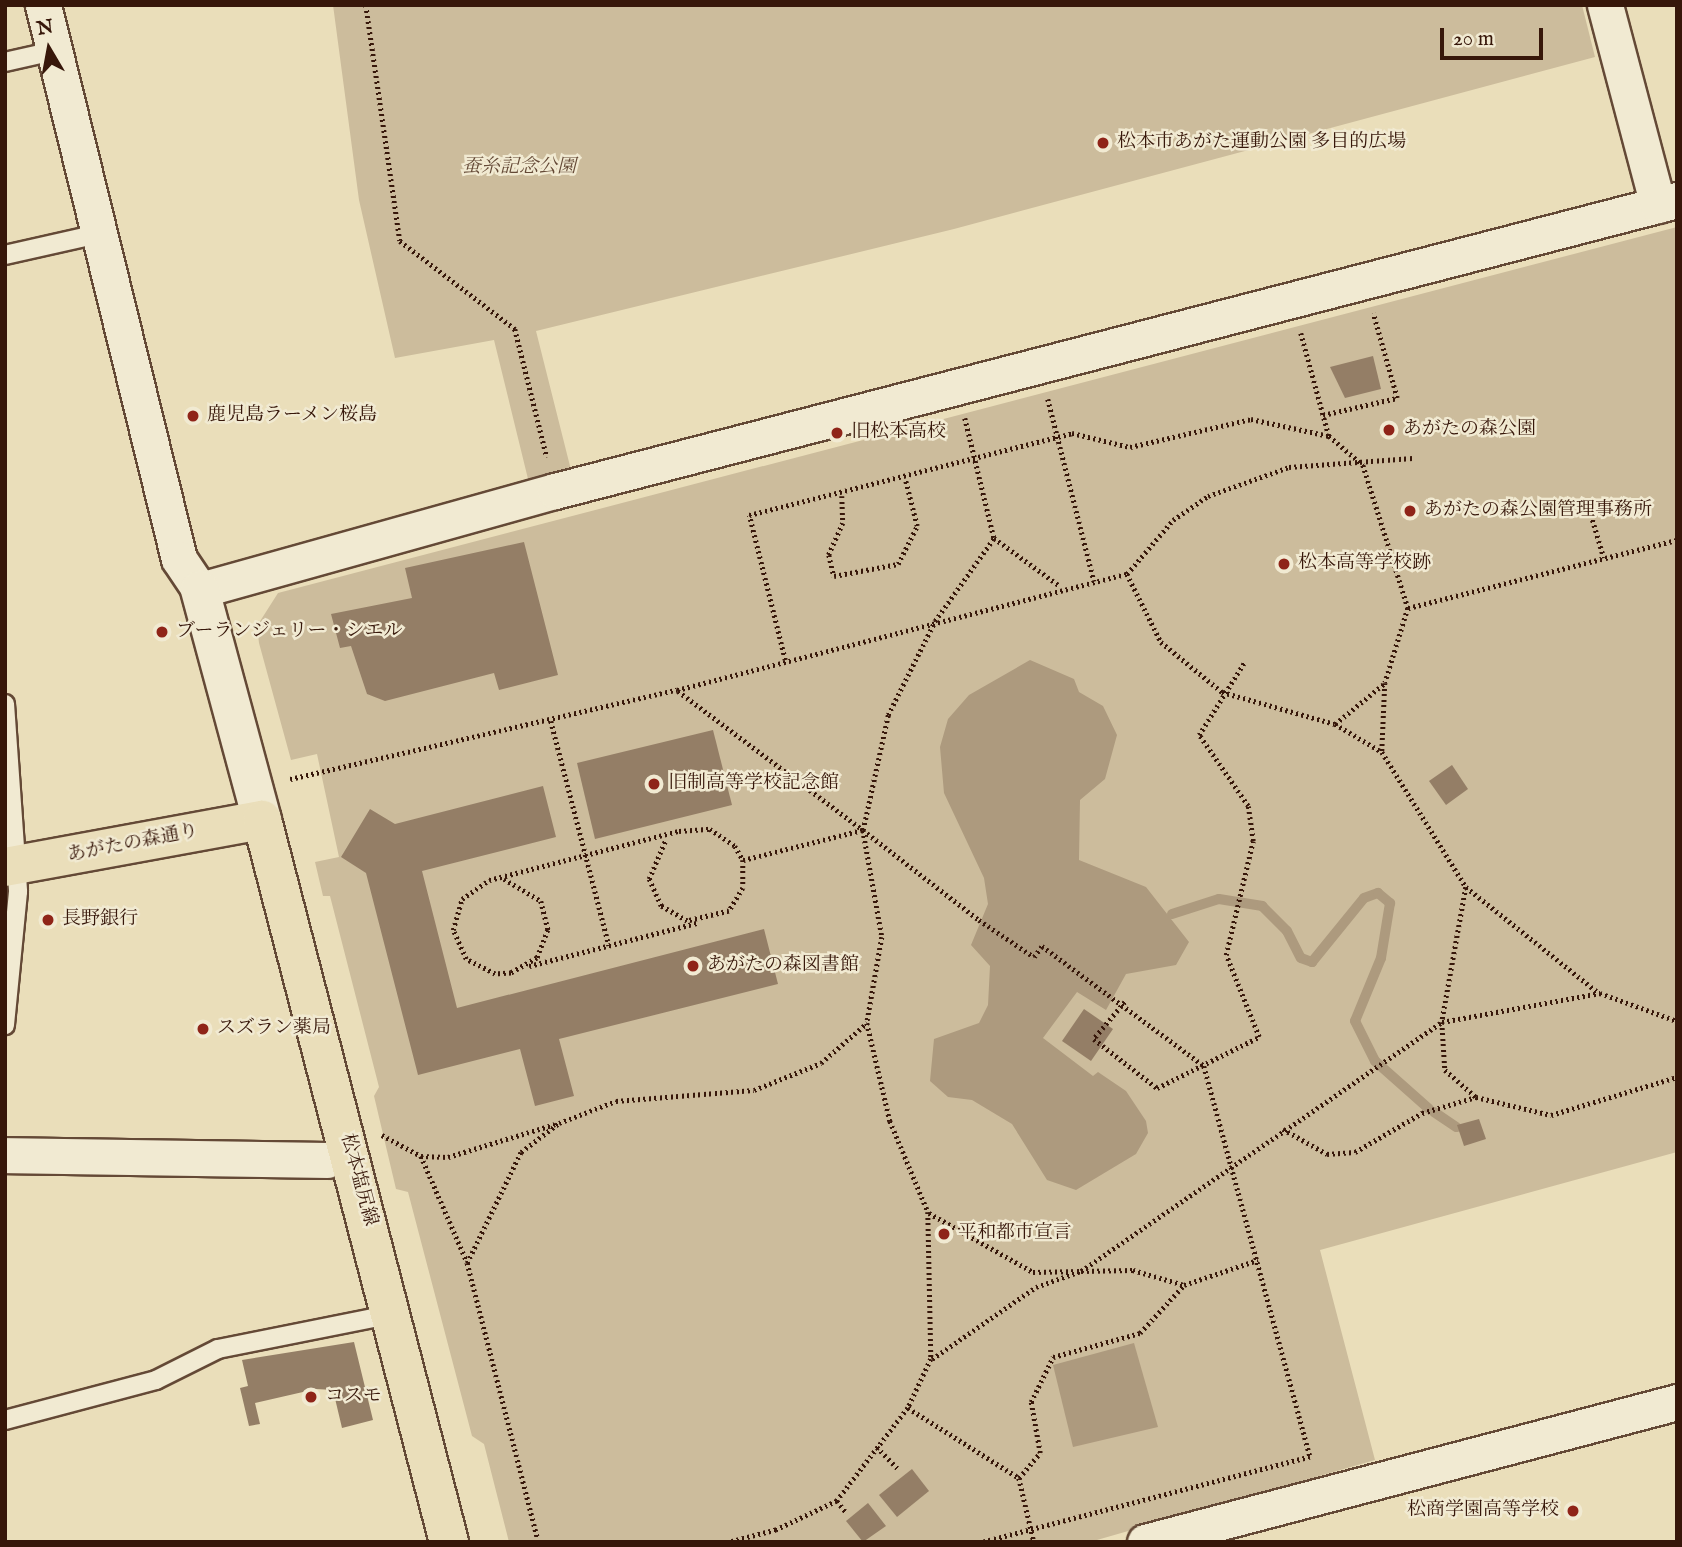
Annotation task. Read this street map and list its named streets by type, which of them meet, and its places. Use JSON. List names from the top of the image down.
{
  "streets": {
    "main road": ["あがたの森通り", "松本塩尻線"]
  },
  "crossings": [
    ["あがたの森通り", "松本塩尻線"]
  ],
  "parks": ["蚕糸記念公園"],
  "places": [
    "松本市あがた運動公園 多目的広場",
    "鹿児島ラーメン桜島",
    "あがたの森公園",
    "旧松本高校",
    "あがたの森公園管理事務所",
    "松本高等学校跡",
    "ブーランジェリー・シエル",
    "旧制高等学校記念館",
    "長野銀行",
    "あがたの森図書館",
    "スズラン薬局",
    "平和都市宣言",
    "コスモ",
    "松商学園高等学校"
  ],
  "scale_bar": "20 m",
  "north": "top"
}
